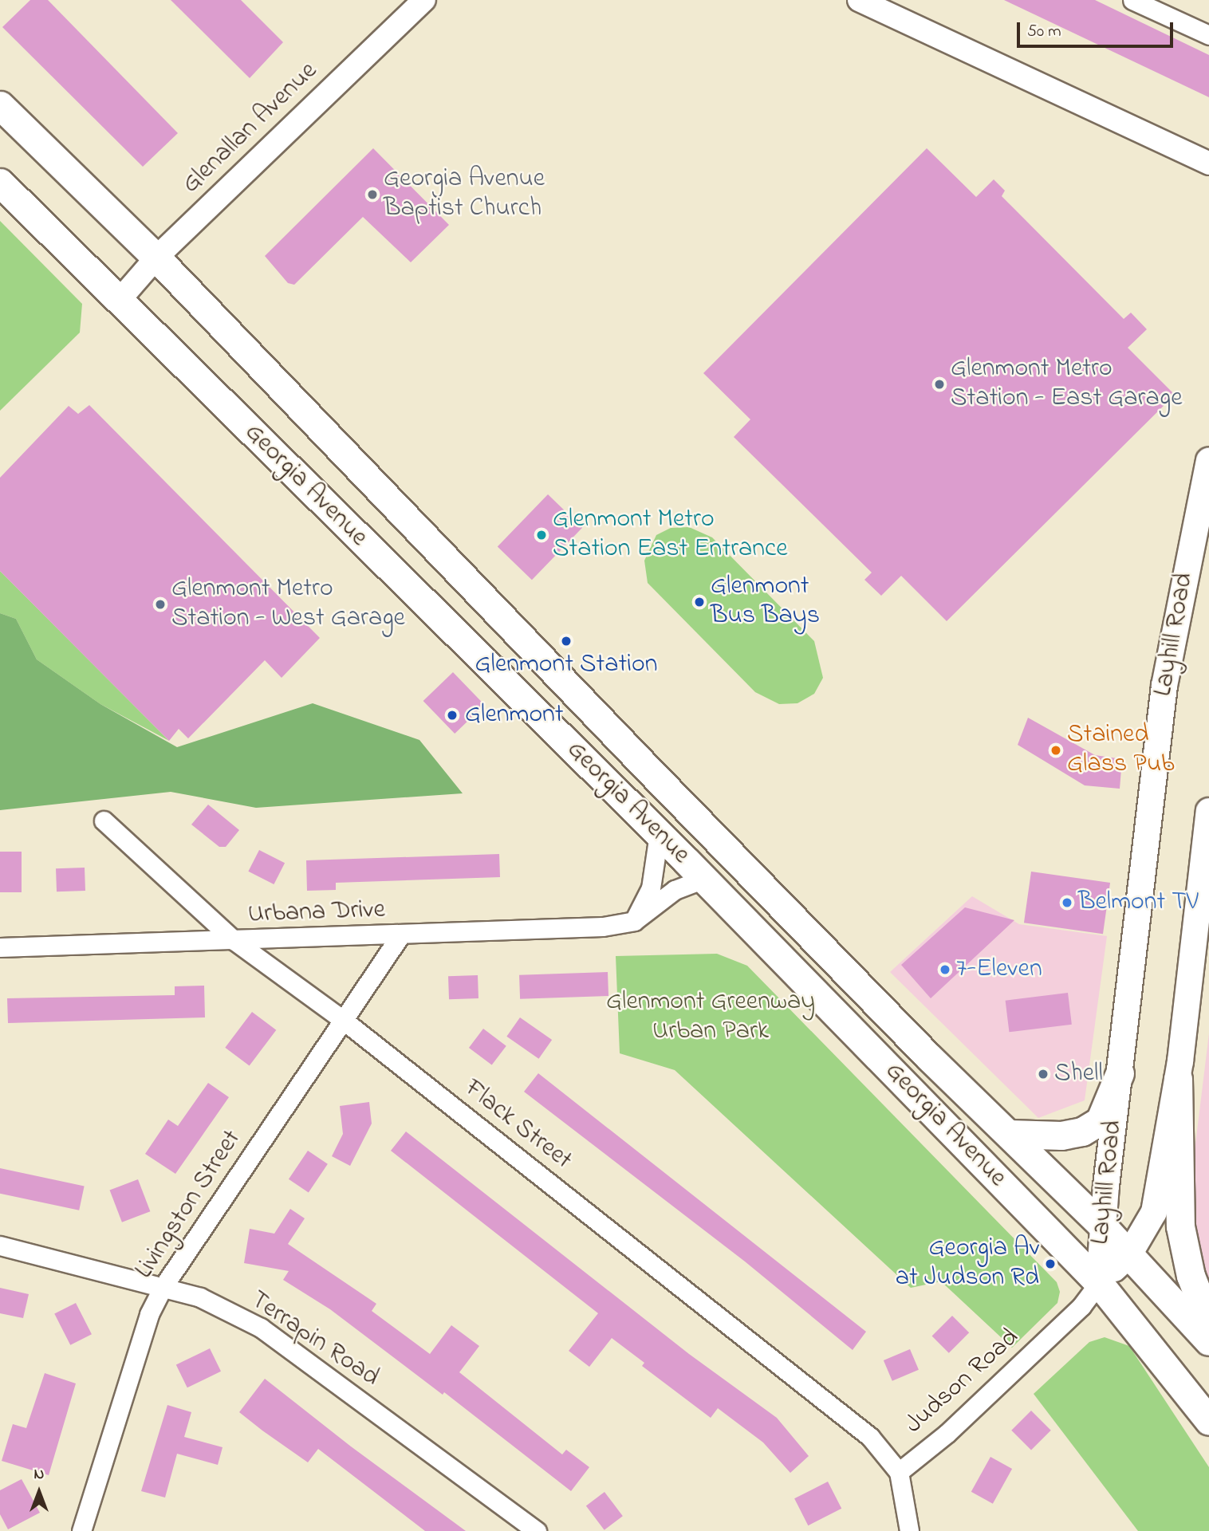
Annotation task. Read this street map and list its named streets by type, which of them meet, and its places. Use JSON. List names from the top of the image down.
{
  "streets": {
    "main road": ["Georgia Avenue", "Layhill Road"],
    "street": [
      "Glenallan Avenue",
      "Urbana Drive",
      "Flack Street",
      "Livingston Street",
      "Terrapin Road",
      "Judson Road"
    ]
  },
  "crossings": [
    ["Glenallan Avenue", "Georgia Avenue"],
    ["Georgia Avenue", "Layhill Road"],
    ["Georgia Avenue", "Urbana Drive"],
    ["Georgia Avenue", "Judson Road"],
    ["Layhill Road", "Judson Road"],
    ["Urbana Drive", "Flack Street"],
    ["Urbana Drive", "Livingston Street"],
    ["Flack Street", "Livingston Street"],
    ["Flack Street", "Judson Road"],
    ["Livingston Street", "Terrapin Road"]
  ],
  "parks": ["Glenmont Greenway Urban Park"],
  "places": [
    "Georgia Avenue Baptist Church",
    "Glenmont Metro Station - East Garage",
    "Glenmont Metro Station East Entrance",
    "Glenmont Bus Bays",
    "Glenmont Metro Station - West Garage",
    "Glenmont Station",
    "Glenmont",
    "Stained Glass Pub",
    "Belmont TV",
    "7-Eleven",
    "Shell",
    "Georgia Av at Judson Rd"
  ],
  "scale_bar": "50 m",
  "north": "top"
}
